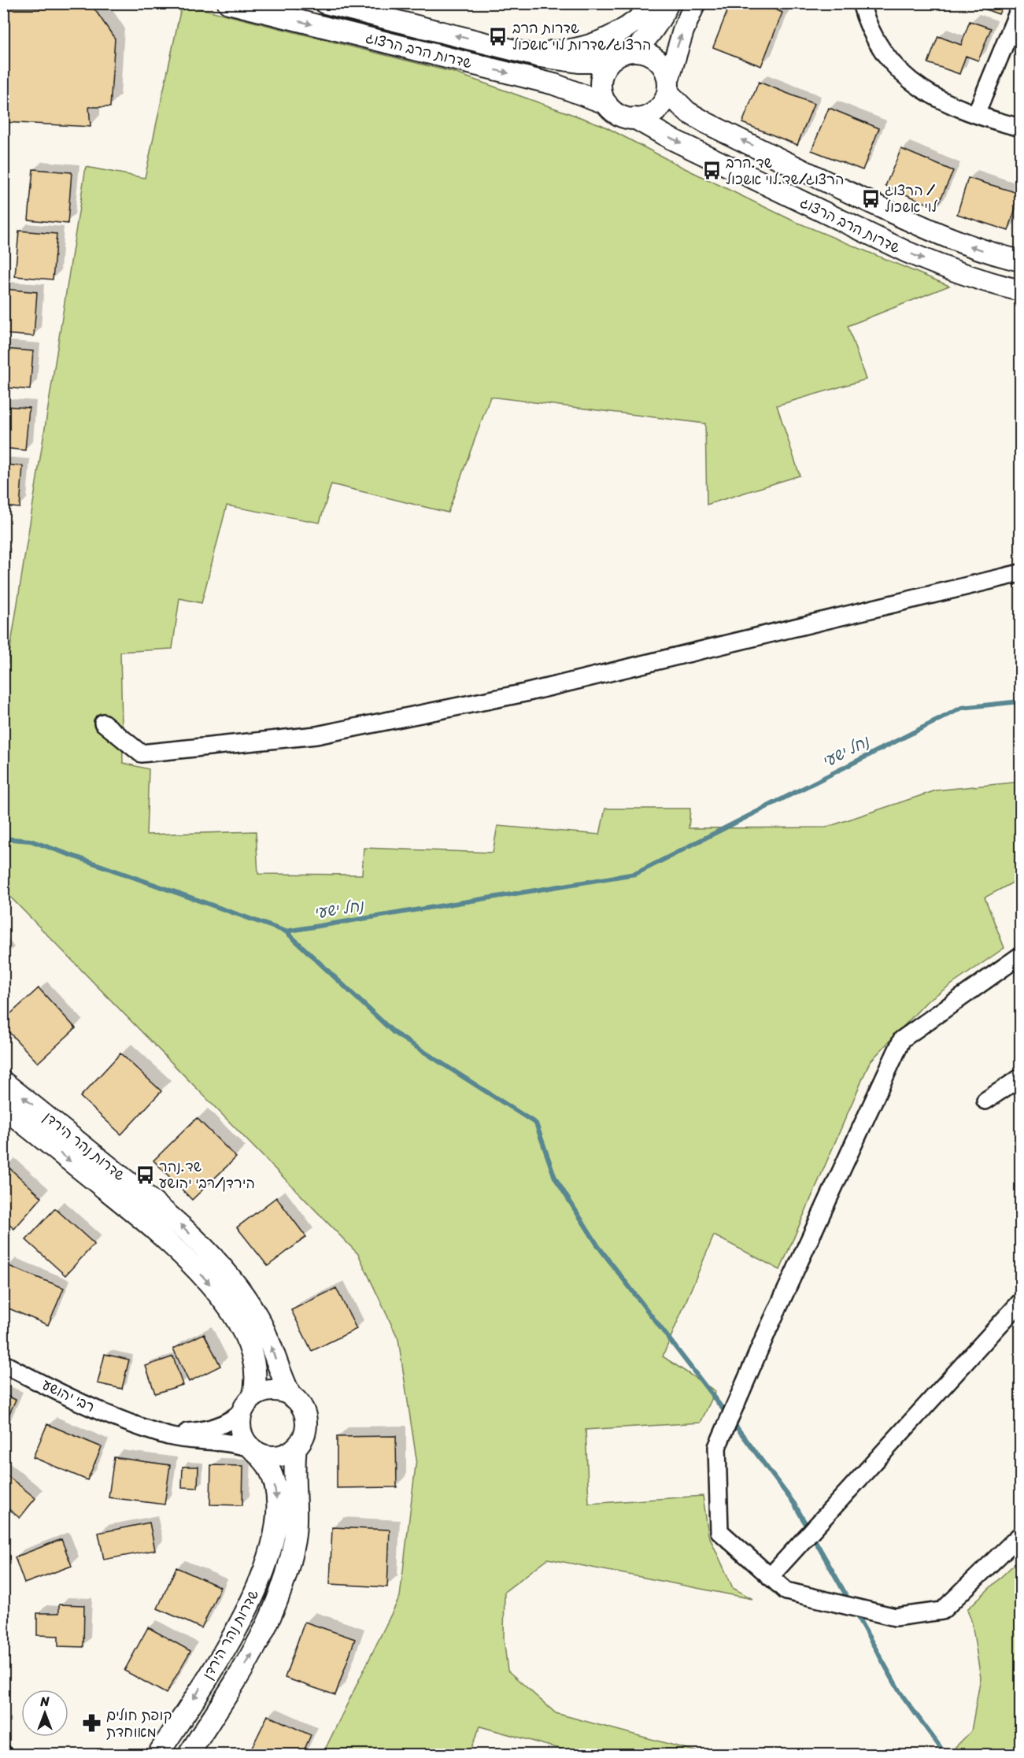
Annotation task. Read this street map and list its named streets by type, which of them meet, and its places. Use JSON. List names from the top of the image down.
{
  "streets": {
    "main road": ["שדרות הרב הרצוג", "שדרות נהר הירדן"],
    "street": ["רבי יהושע"]
  },
  "crossings": [
    ["שדרות נהר הירדן", "רבי יהושע"]
  ],
  "water": ["נחל ישעי"],
  "places": {
    "bus stop": [
      "שדרות הרב הרצוג/שדרות לוי אשכול",
      "שד.הרב הרצוג/שד.לוי אשכול",
      "הרצוג / לוי אשכול",
      "שד.נהר הירדן/רבי יהושע"
    ],
    "pharmacy": ["קופת חולים מאוחדת"]
  },
  "north": "top"
}
